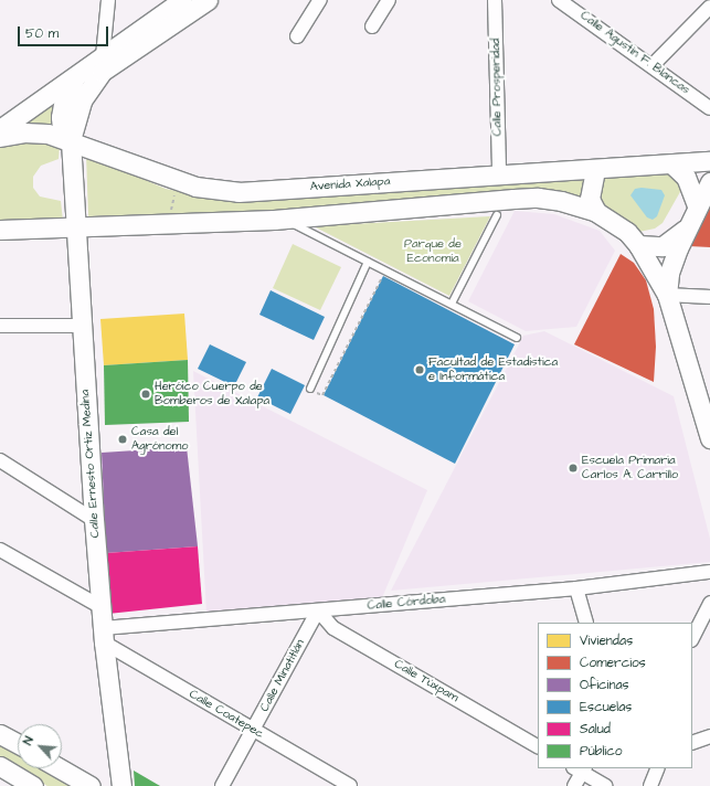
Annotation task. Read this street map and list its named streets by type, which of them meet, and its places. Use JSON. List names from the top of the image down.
{
  "streets": {
    "main road": ["Avenida Xalapa", "Calle Ernesto Ortiz Medina"],
    "street": [
      "Calle Agustín F. Blancas",
      "Calle Prosperidad",
      "Calle Córdoba",
      "Calle Minatitlán",
      "Calle Túxpam",
      "Calle Coatepec"
    ]
  },
  "crossings": [
    ["Calle Prosperidad", "Avenida Xalapa"],
    ["Avenida Xalapa", "Calle Ernesto Ortiz Medina"],
    ["Calle Ernesto Ortiz Medina", "Calle Córdoba"],
    ["Calle Ernesto Ortiz Medina", "Calle Coatepec"],
    ["Calle Córdoba", "Calle Minatitlán"],
    ["Calle Córdoba", "Calle Túxpam"],
    ["Calle Córdoba", "Calle Coatepec"],
    ["Calle Minatitlán", "Calle Túxpam"],
    ["Calle Minatitlán", "Calle Coatepec"]
  ],
  "parks": ["Parque de Economía"],
  "places": [
    "Facultad de Estadística e Informática",
    "Heróico Cuerpo de Bomberos de Xalapa",
    "Casa del Agrónomo",
    "Escuela Primaria Carlos A. Carrillo"
  ],
  "legend": [
    "Viviendas",
    "Comercios",
    "Oficinas",
    "Escuelas",
    "Salud",
    "Público"
  ],
  "scale_bar": "50 m",
  "north": "top left"
}
